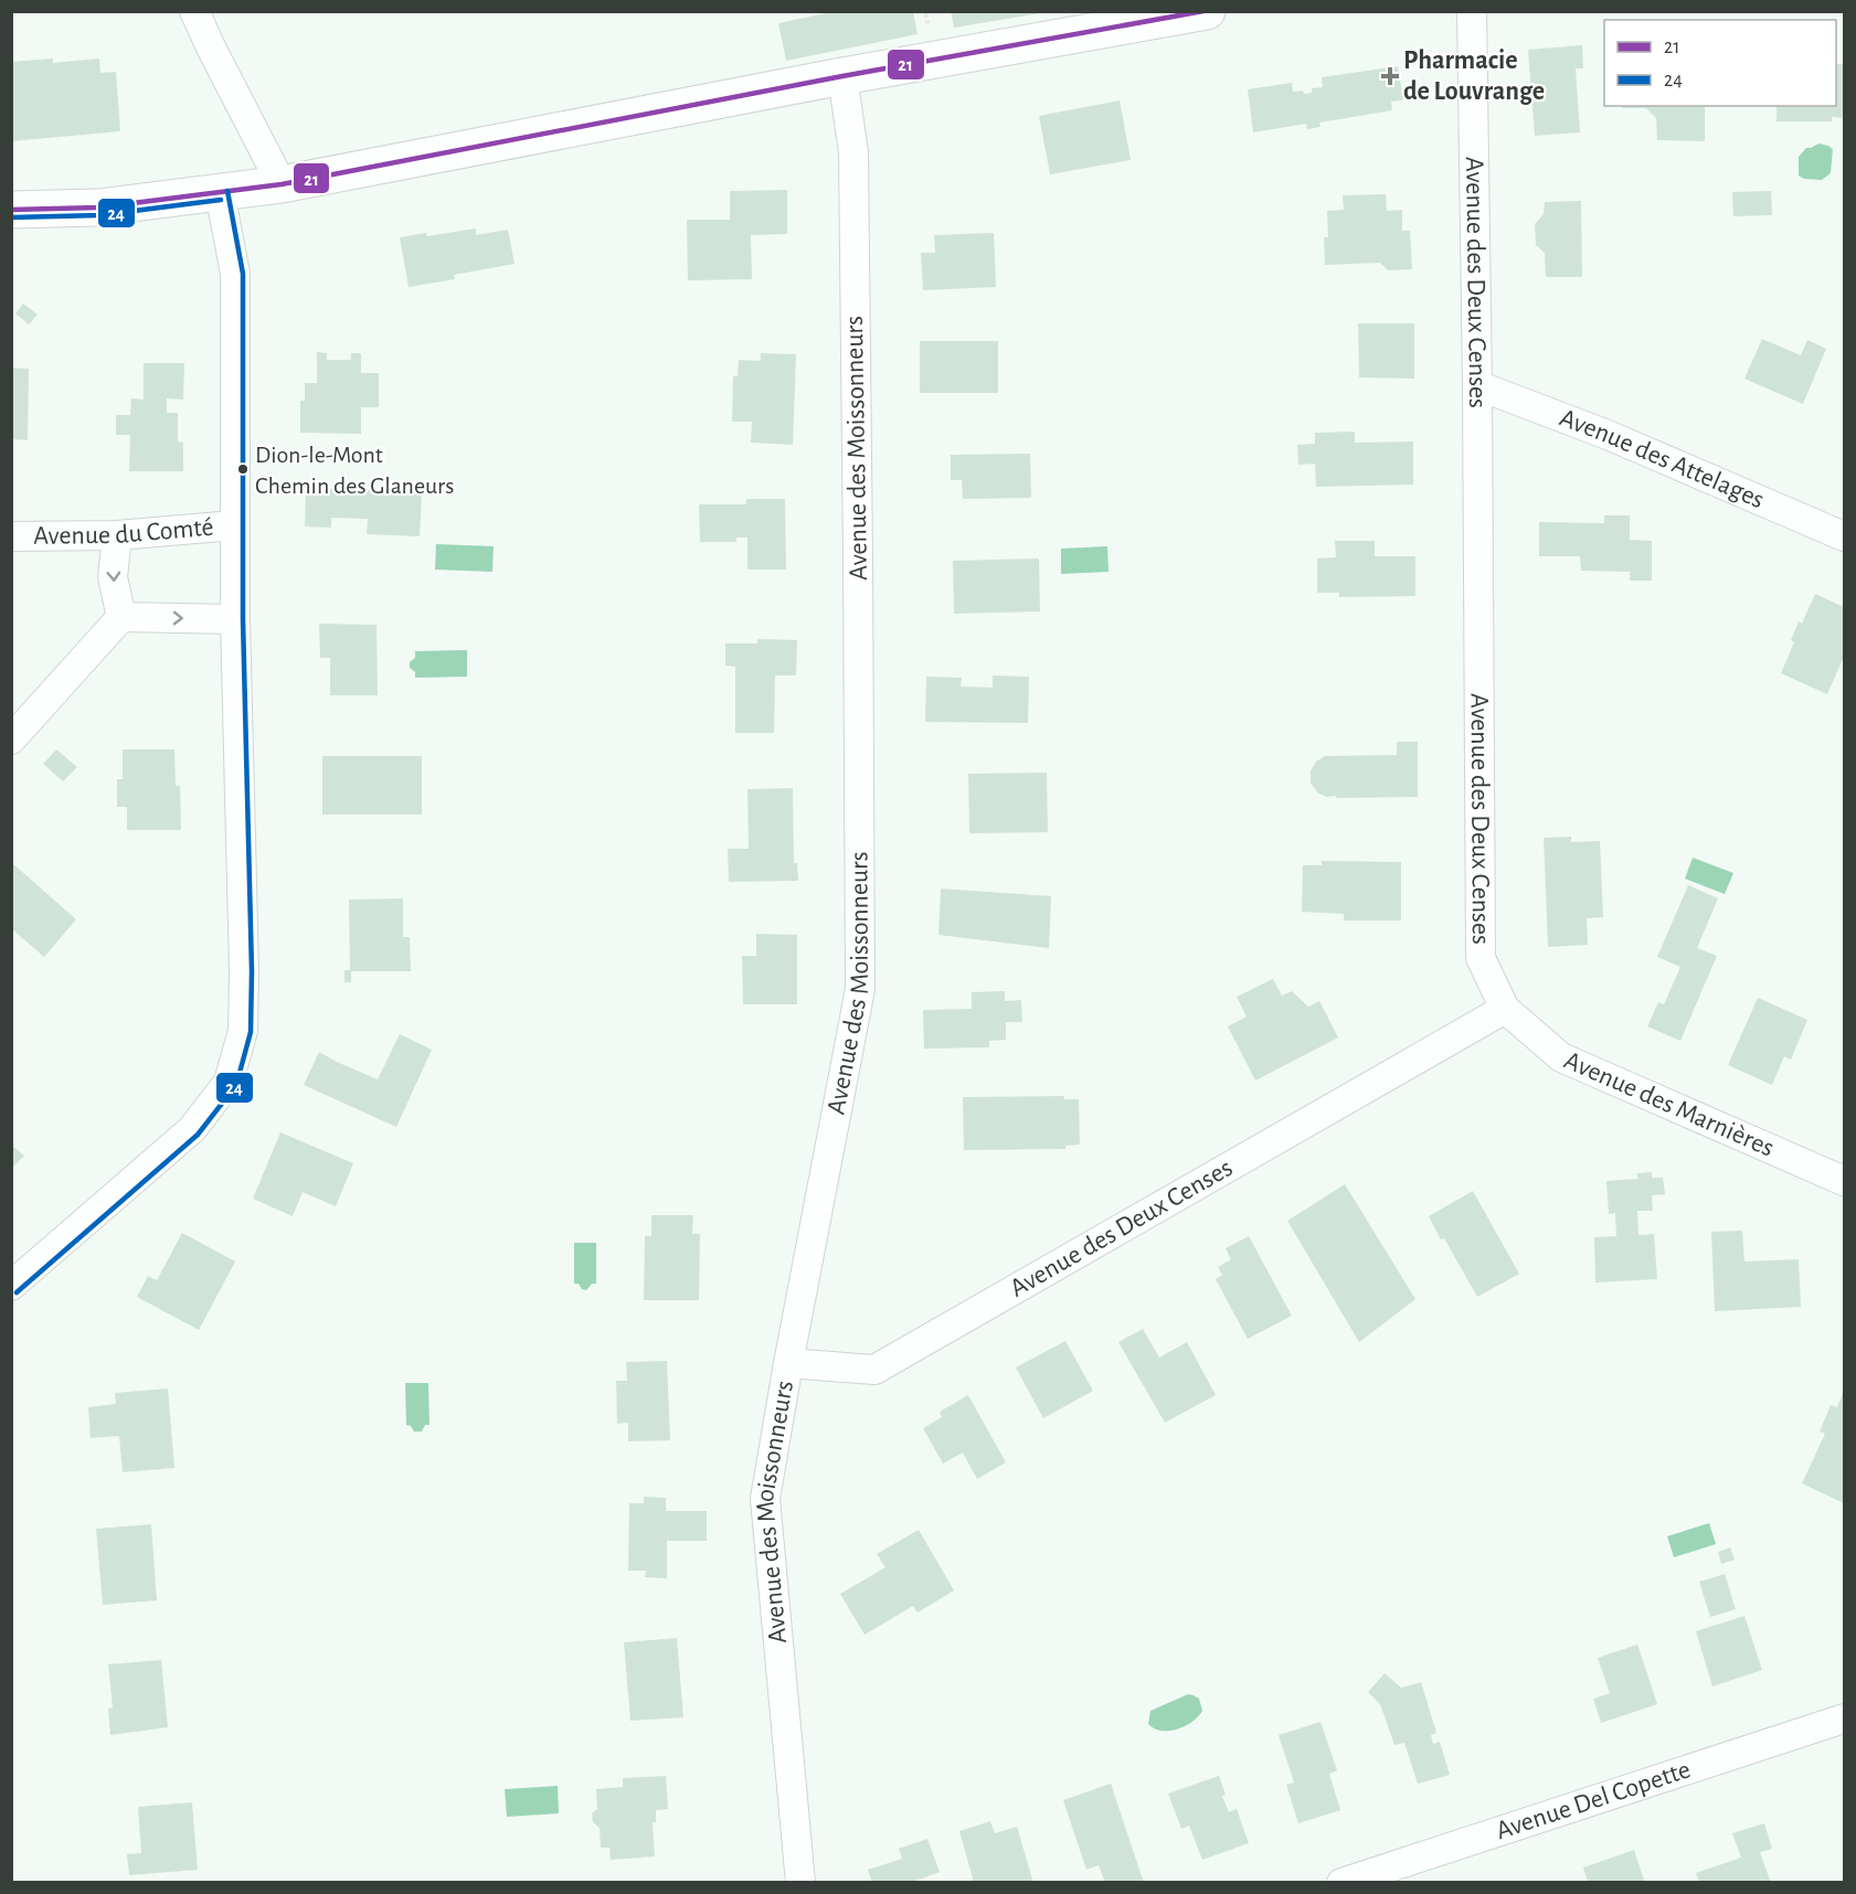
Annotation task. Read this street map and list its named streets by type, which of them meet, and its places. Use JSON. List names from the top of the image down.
{
  "streets": {
    "street": [
      "Avenue des Deux Censes",
      "Avenue des Moissonneurs",
      "Avenue des Attelages",
      "Avenue du Comté",
      "Avenue des Marnières",
      "Avenue Del Copette"
    ]
  },
  "crossings": [
    ["Avenue des Deux Censes", "Avenue des Moissonneurs"],
    ["Avenue des Deux Censes", "Avenue des Attelages"],
    ["Avenue des Deux Censes", "Avenue des Marnières"]
  ],
  "places": {
    "health": ["Pharmacie de Louvrange"],
    "other": ["Dion-le-Mont Chemin des Glaneurs"]
  },
  "lines": ["transit line 21", "transit line 24"],
  "legend": ["21", "24"]
}
